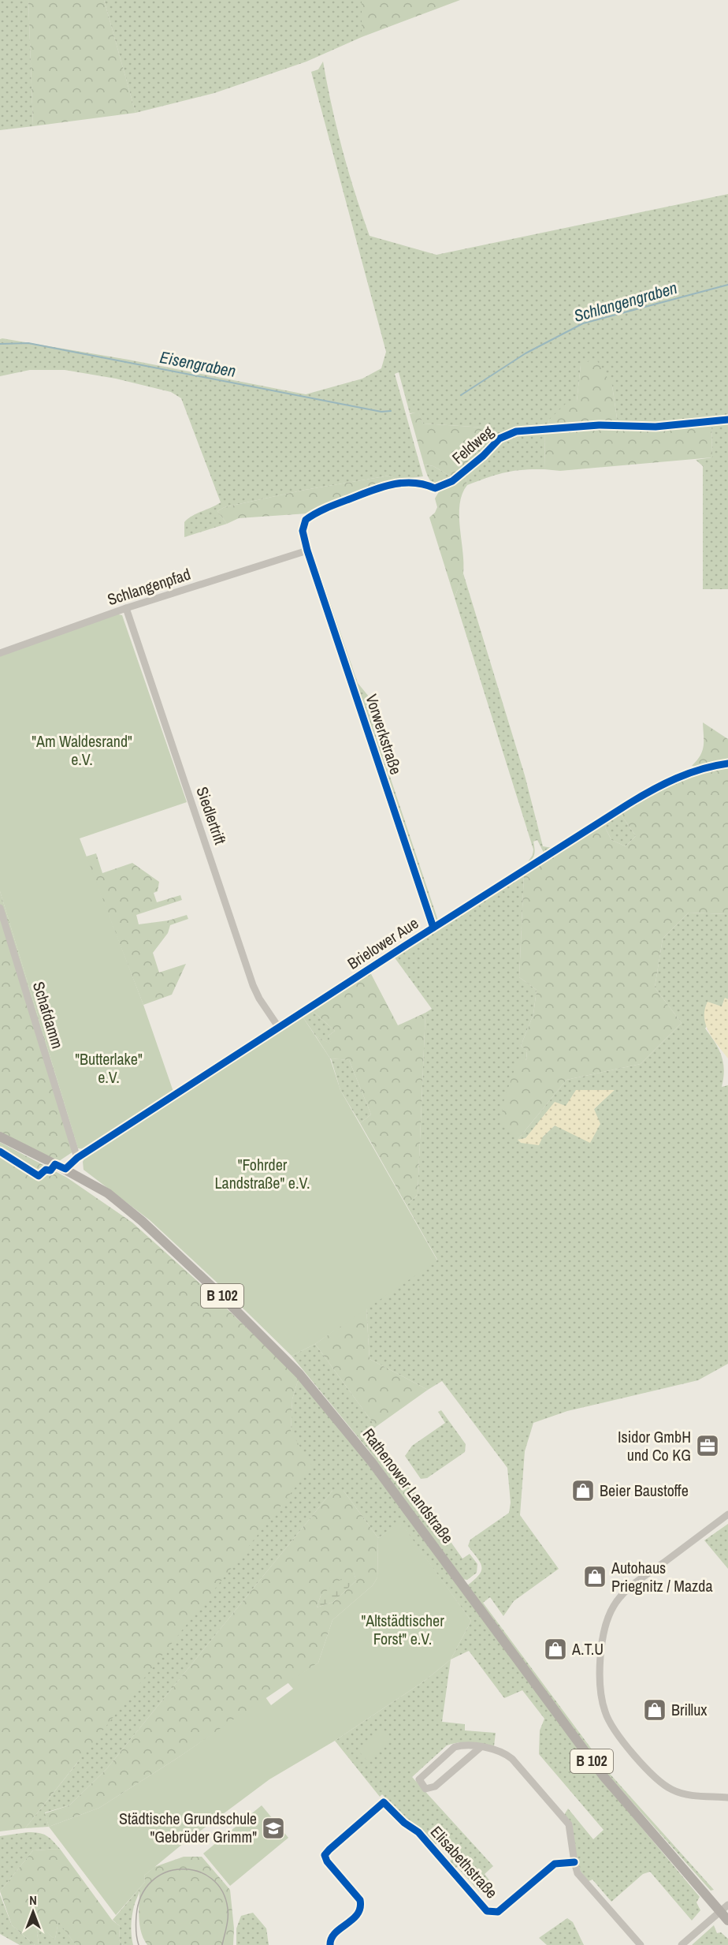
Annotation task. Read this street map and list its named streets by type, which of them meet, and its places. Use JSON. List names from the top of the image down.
{
  "streets": {
    "main road": ["B 102", "Rathenower Landstraße"],
    "street": [
      "Feldweg",
      "Schlangenpfad",
      "Vorwerkstraße",
      "Siedlertrift",
      "Brielower Aue",
      "Schafdamm",
      "Elisabethstraße"
    ]
  },
  "crossings": [
    ["Feldweg", "Schlangenpfad"],
    ["Feldweg", "Vorwerkstraße"],
    ["Schlangenpfad", "Vorwerkstraße"],
    ["Schlangenpfad", "Siedlertrift"],
    ["Vorwerkstraße", "Brielower Aue"],
    ["Siedlertrift", "Brielower Aue"],
    ["Brielower Aue", "Schafdamm"],
    ["Brielower Aue", "Rathenower Landstraße"]
  ],
  "water": ["Schlangengraben", "Eisengraben"],
  "parks": [
    "\"Am Waldesrand\" e.V.",
    "\"Butterlake\" e.V.",
    "\"Fohrder Landstraße\" e.V.",
    "\"Altstädtischer Forst\" e.V."
  ],
  "places": {
    "office": ["Isidor GmbH und Co KG"],
    "shop": [
      "Beier Baustoffe",
      "Autohaus Priegnitz / Mazda",
      "A.T.U",
      "Brillux"
    ],
    "school or university": ["Städtische Grundschule \"Gebrüder Grimm\""]
  },
  "north": "top"
}
